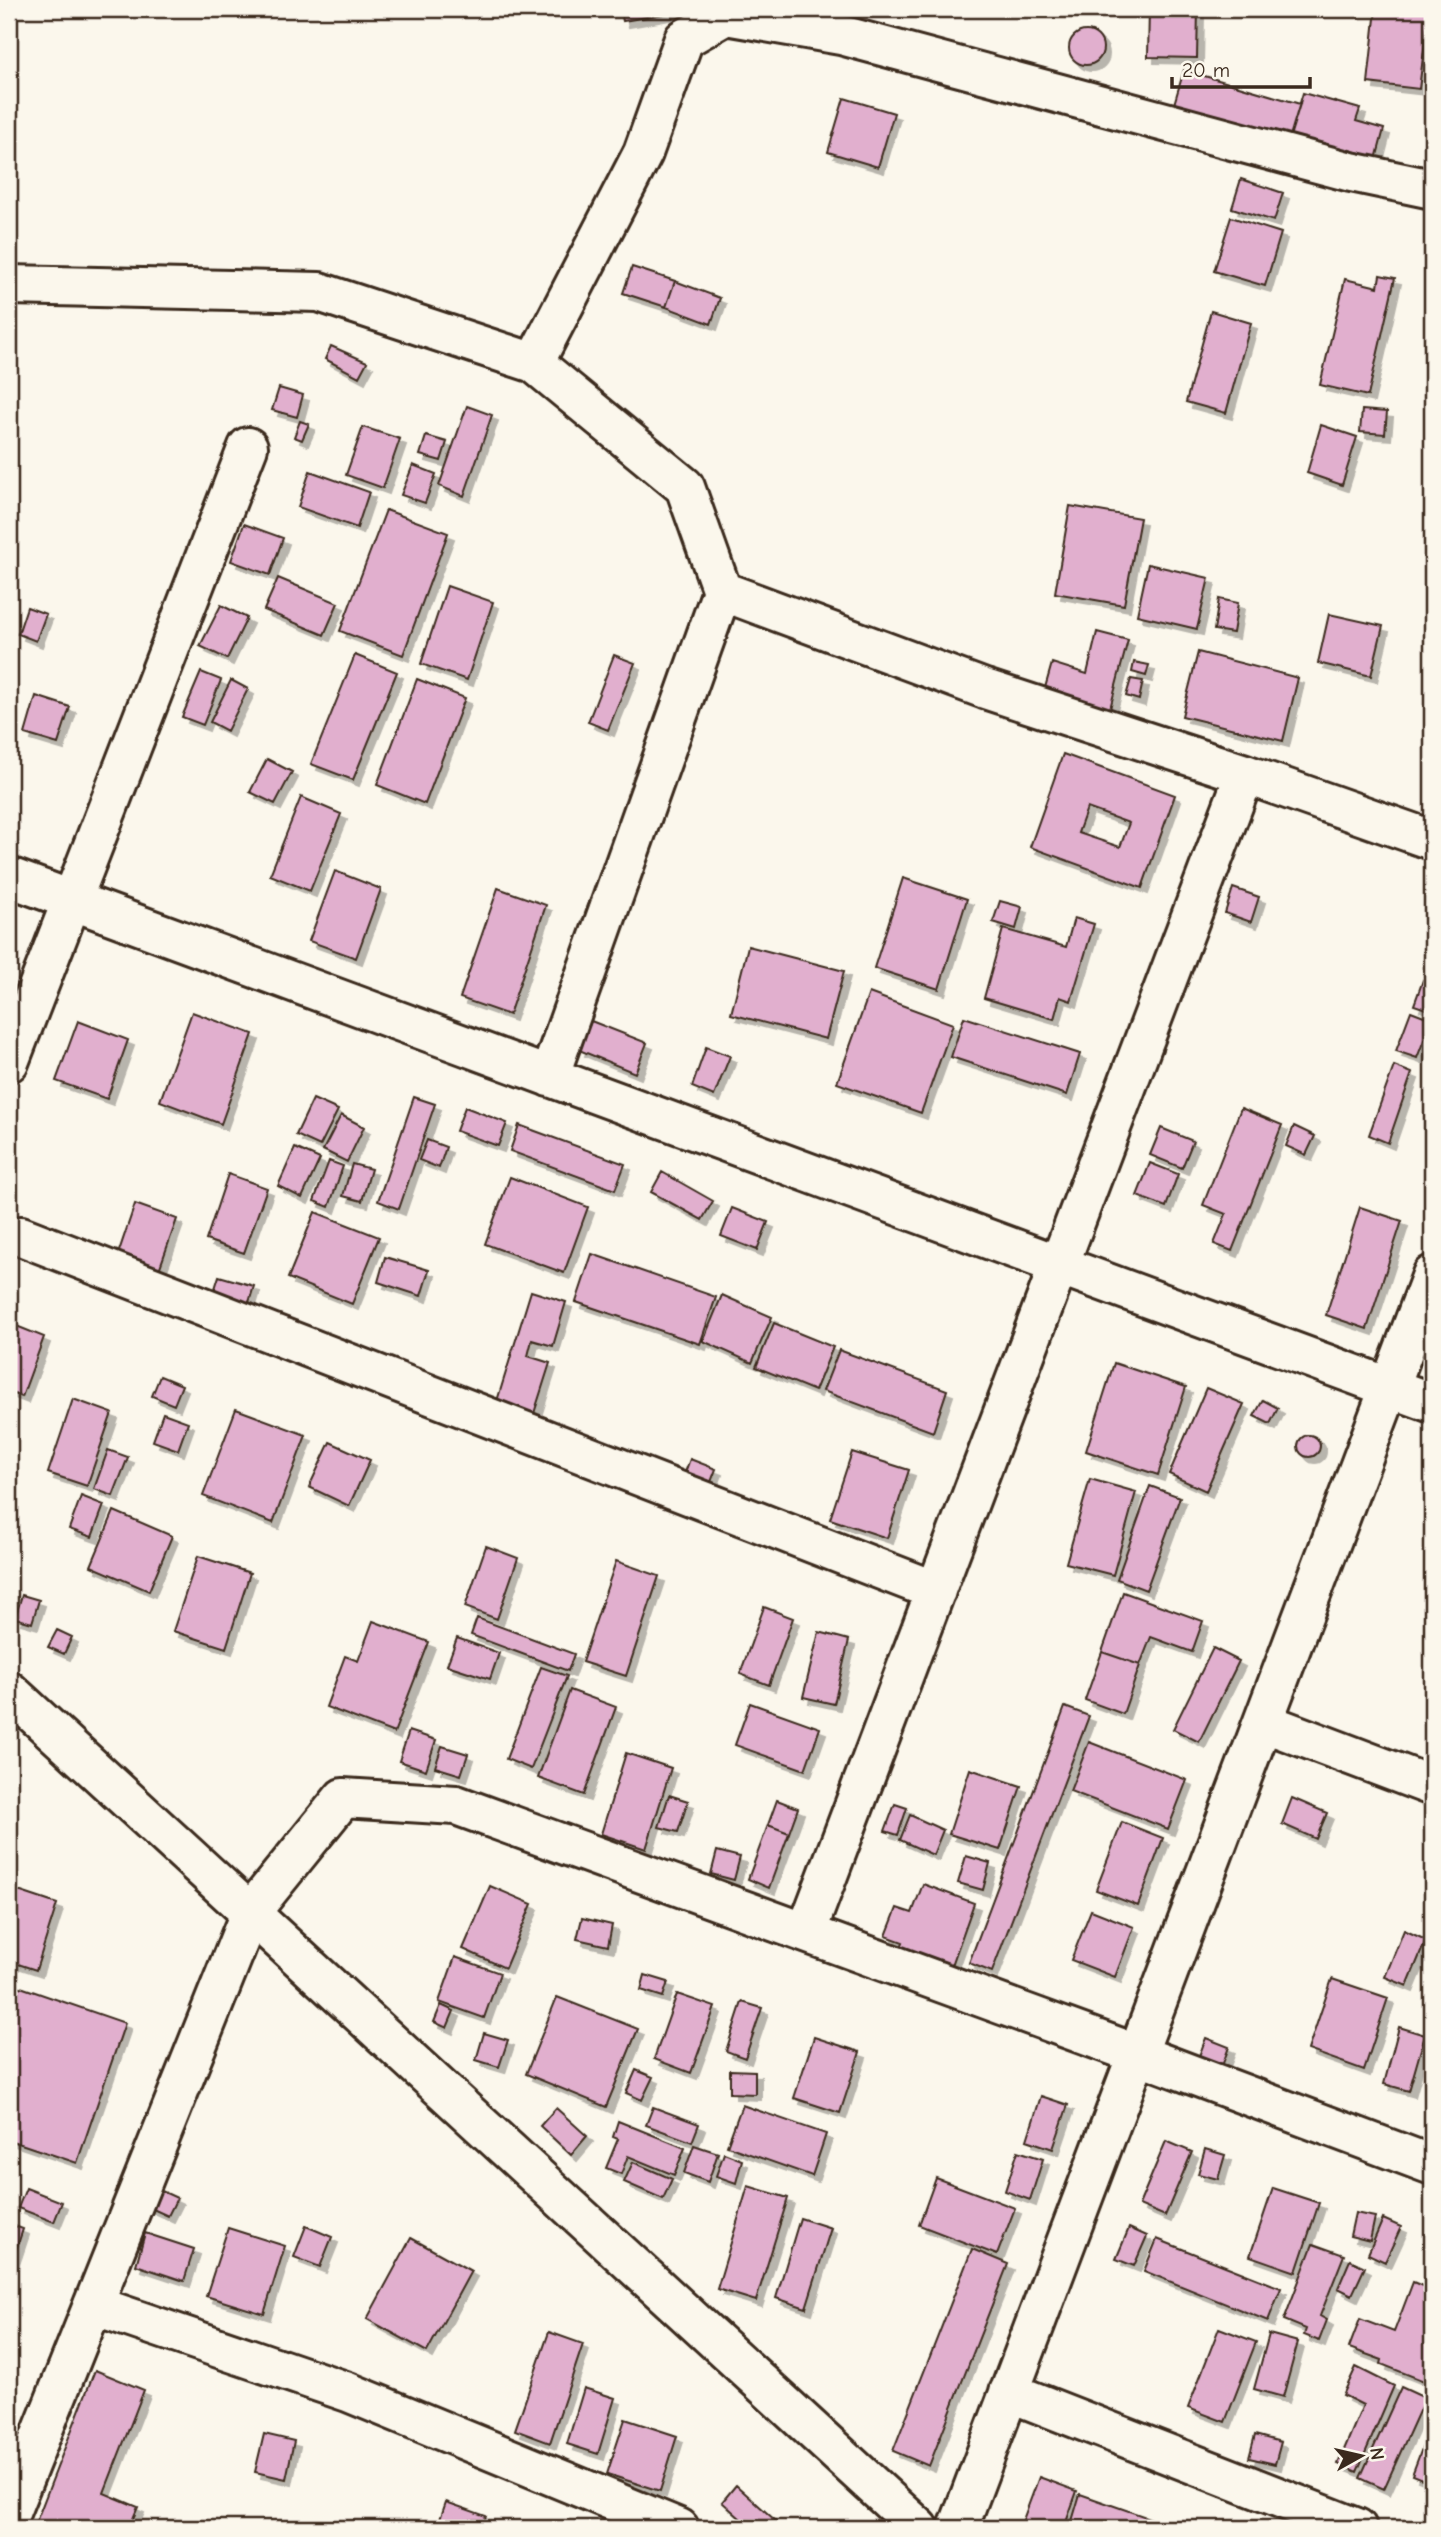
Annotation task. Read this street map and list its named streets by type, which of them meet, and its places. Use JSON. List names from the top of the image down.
{
  "scale_bar": "20 m",
  "north": "right"
}
